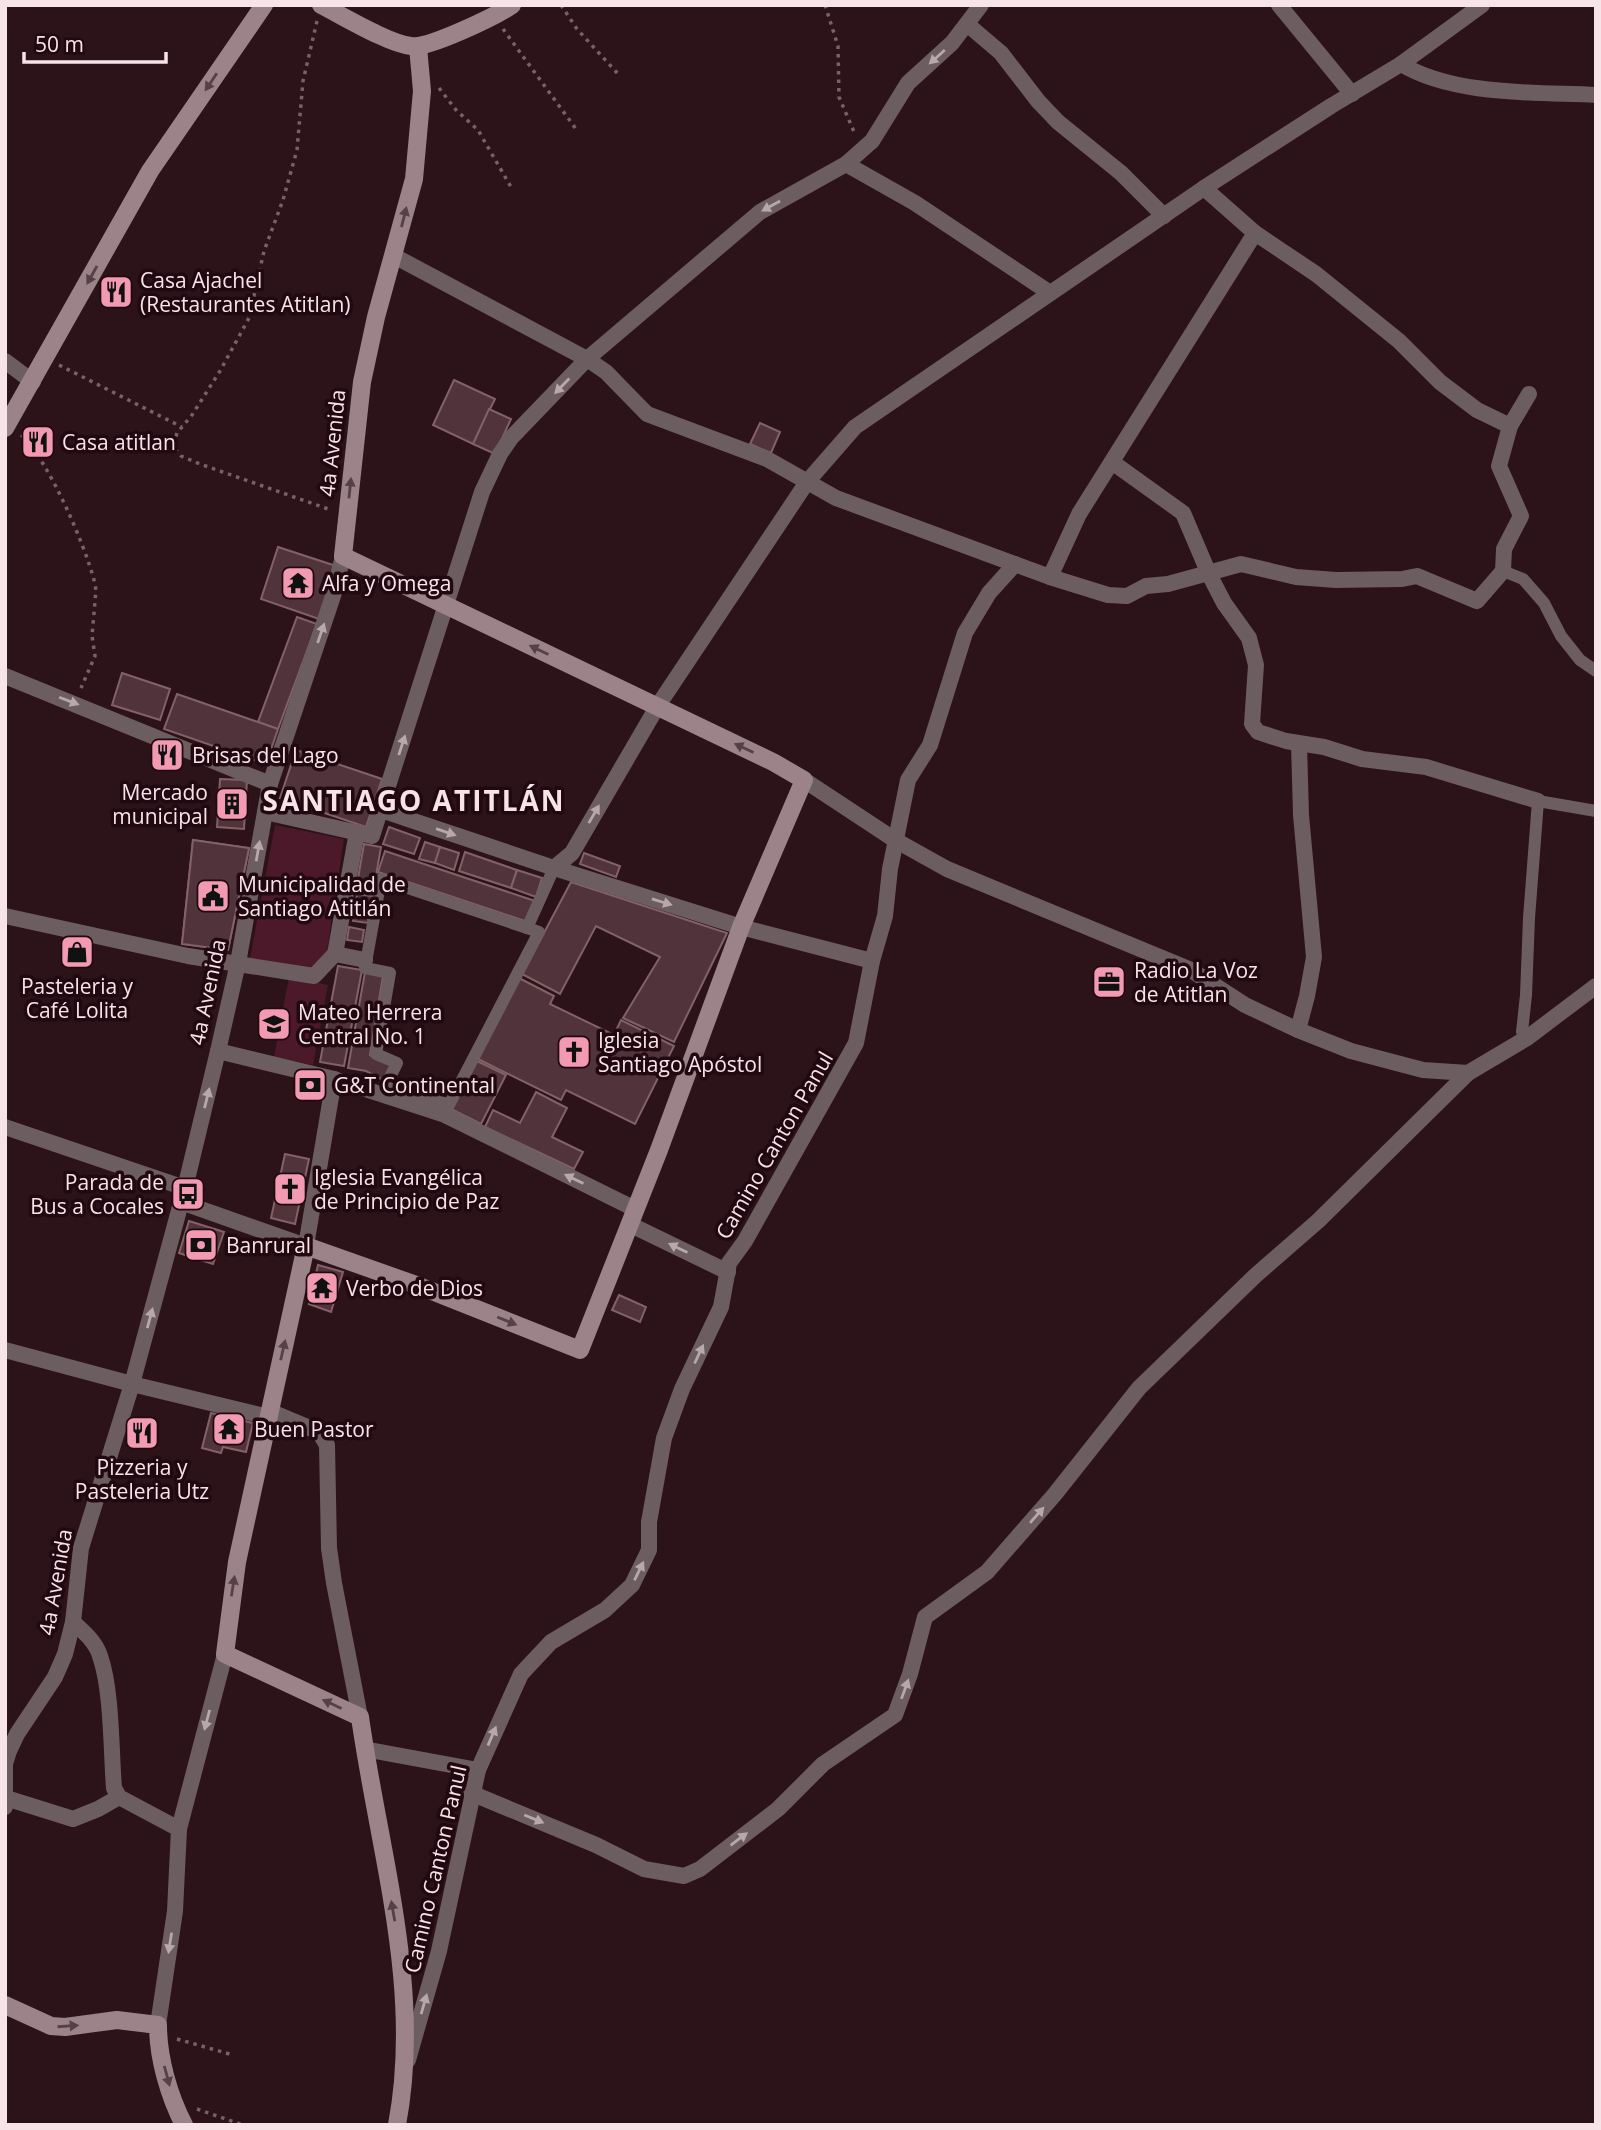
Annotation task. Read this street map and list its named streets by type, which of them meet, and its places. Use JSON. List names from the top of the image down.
{
  "streets": {
    "main road": ["4a Avenida"],
    "street": ["Camino Canton Panul"]
  },
  "one_way": ["4a Avenida", "Camino Canton Panul"],
  "districts": ["SANTIAGO ATITLÁN"],
  "places": {
    "restaurant": [
      "Casa Ajachel (Restaurantes Atitlan)",
      "Casa atitlan",
      "Brisas del Lago",
      "Pizzeria y Pasteleria Utz"
    ],
    "temple": ["Alfa y Omega", "Verbo de Dios", "Buen Pastor"],
    "building": ["Mercado municipal"],
    "public building": ["Municipalidad de Santiago Atitlán"],
    "shop": ["Pasteleria y Café Lolita"],
    "office": ["Radio La Voz de Atitlan"],
    "school or university": ["Mateo Herrera Central No. 1"],
    "church": ["Iglesia Santiago Apóstol", "Iglesia Evangélica de Principio de Paz"],
    "bank": ["G&T Continental", "Banrural"],
    "bus stop": ["Parada de Bus a Cocales"]
  },
  "scale_bar": "50 m"
}
